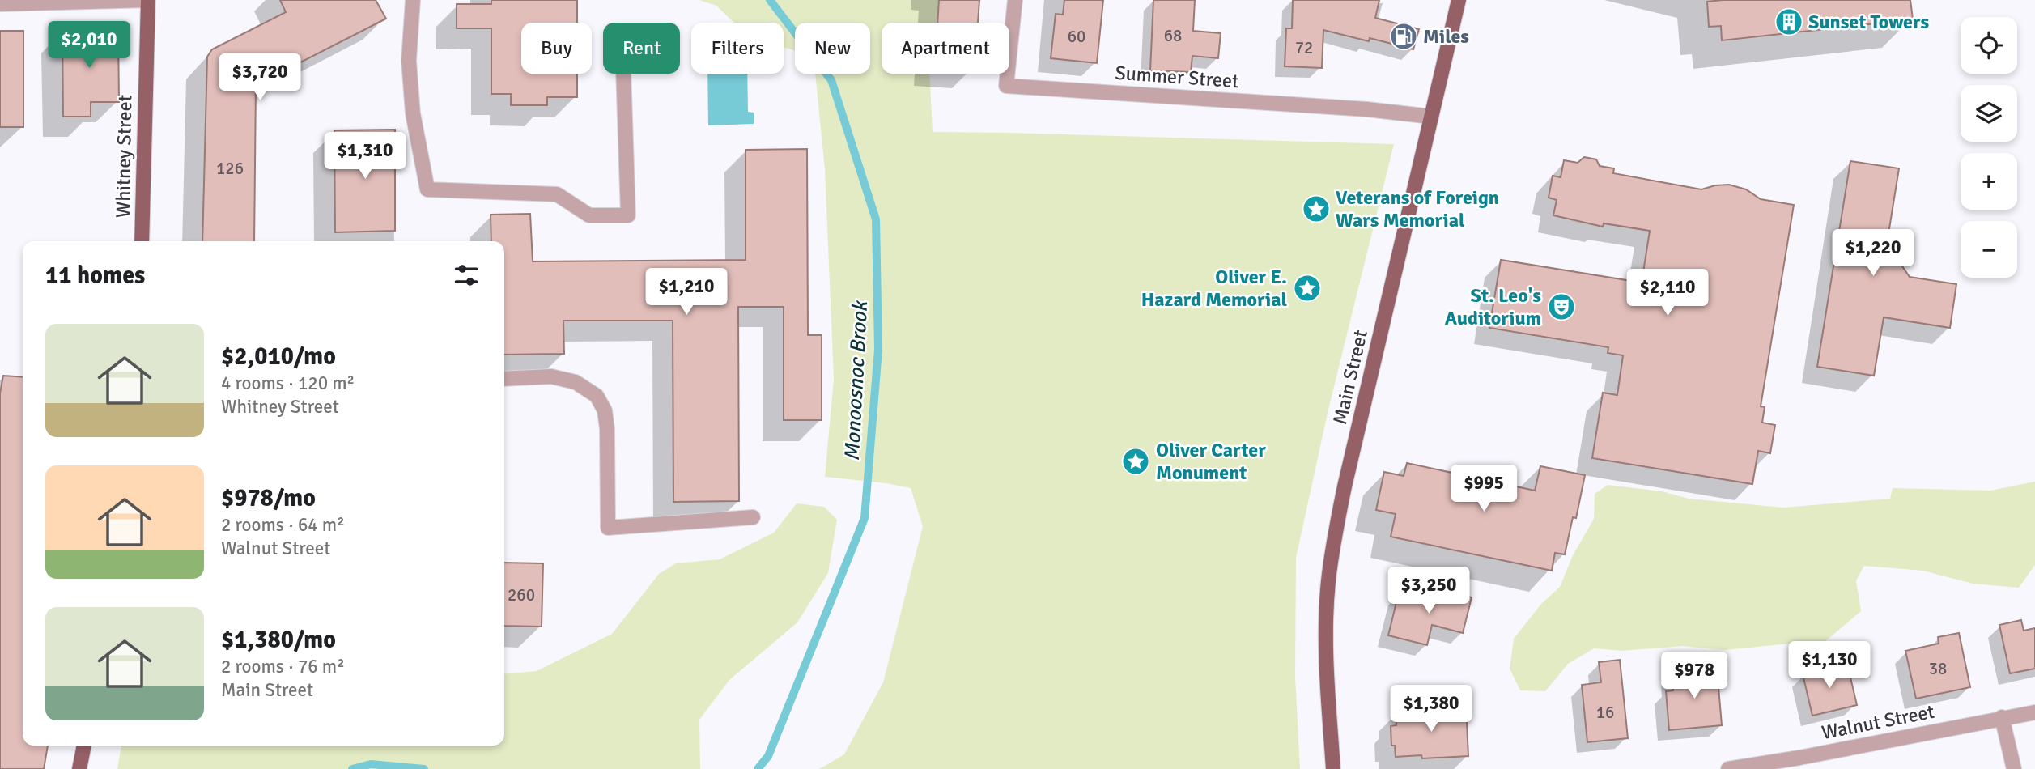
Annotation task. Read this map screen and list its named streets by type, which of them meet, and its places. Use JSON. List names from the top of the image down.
{
  "streets": {
    "main road": ["Whitney Street", "Main Street"],
    "street": ["Summer Street", "Walnut Street"]
  },
  "crossings": [
    ["Summer Street", "Main Street"]
  ],
  "water": ["Monoosnoc Brook"],
  "places": {
    "building": ["Sunset Towers"],
    "fuel station": ["Miles"],
    "place": ["Veterans of Foreign Wars Memorial", "Oliver E. Hazard Memorial", "Oliver Carter Monument"],
    "theatre": ["St. Leo's Auditorium"]
  },
  "house_numbers": [
    "68",
    "60",
    "72",
    "126",
    "260",
    "38",
    "16"
  ],
  "page": {
    "map_buttons": ["+", "−"],
    "price": [
      "$2,010",
      "$3,720",
      "$1,310",
      "$1,220",
      "$1,210",
      "$2,110",
      "$995",
      "$3,250",
      "$1,130",
      "$978",
      "$1,380"
    ],
    "chip": [
      "Buy",
      "Rent",
      "Filters",
      "New",
      "Apartment"
    ],
    "heading": "11 homes",
    "list": [
      {
        "name": "$2,010/mo",
        "note": "4 rooms · 120 m² · Whitney Street"
      },
      {
        "name": "$978/mo",
        "note": "2 rooms · 64 m² · Walnut Street"
      },
      {
        "name": "$1,380/mo",
        "note": "2 rooms · 76 m² · Main Street"
      }
    ]
  }
}
